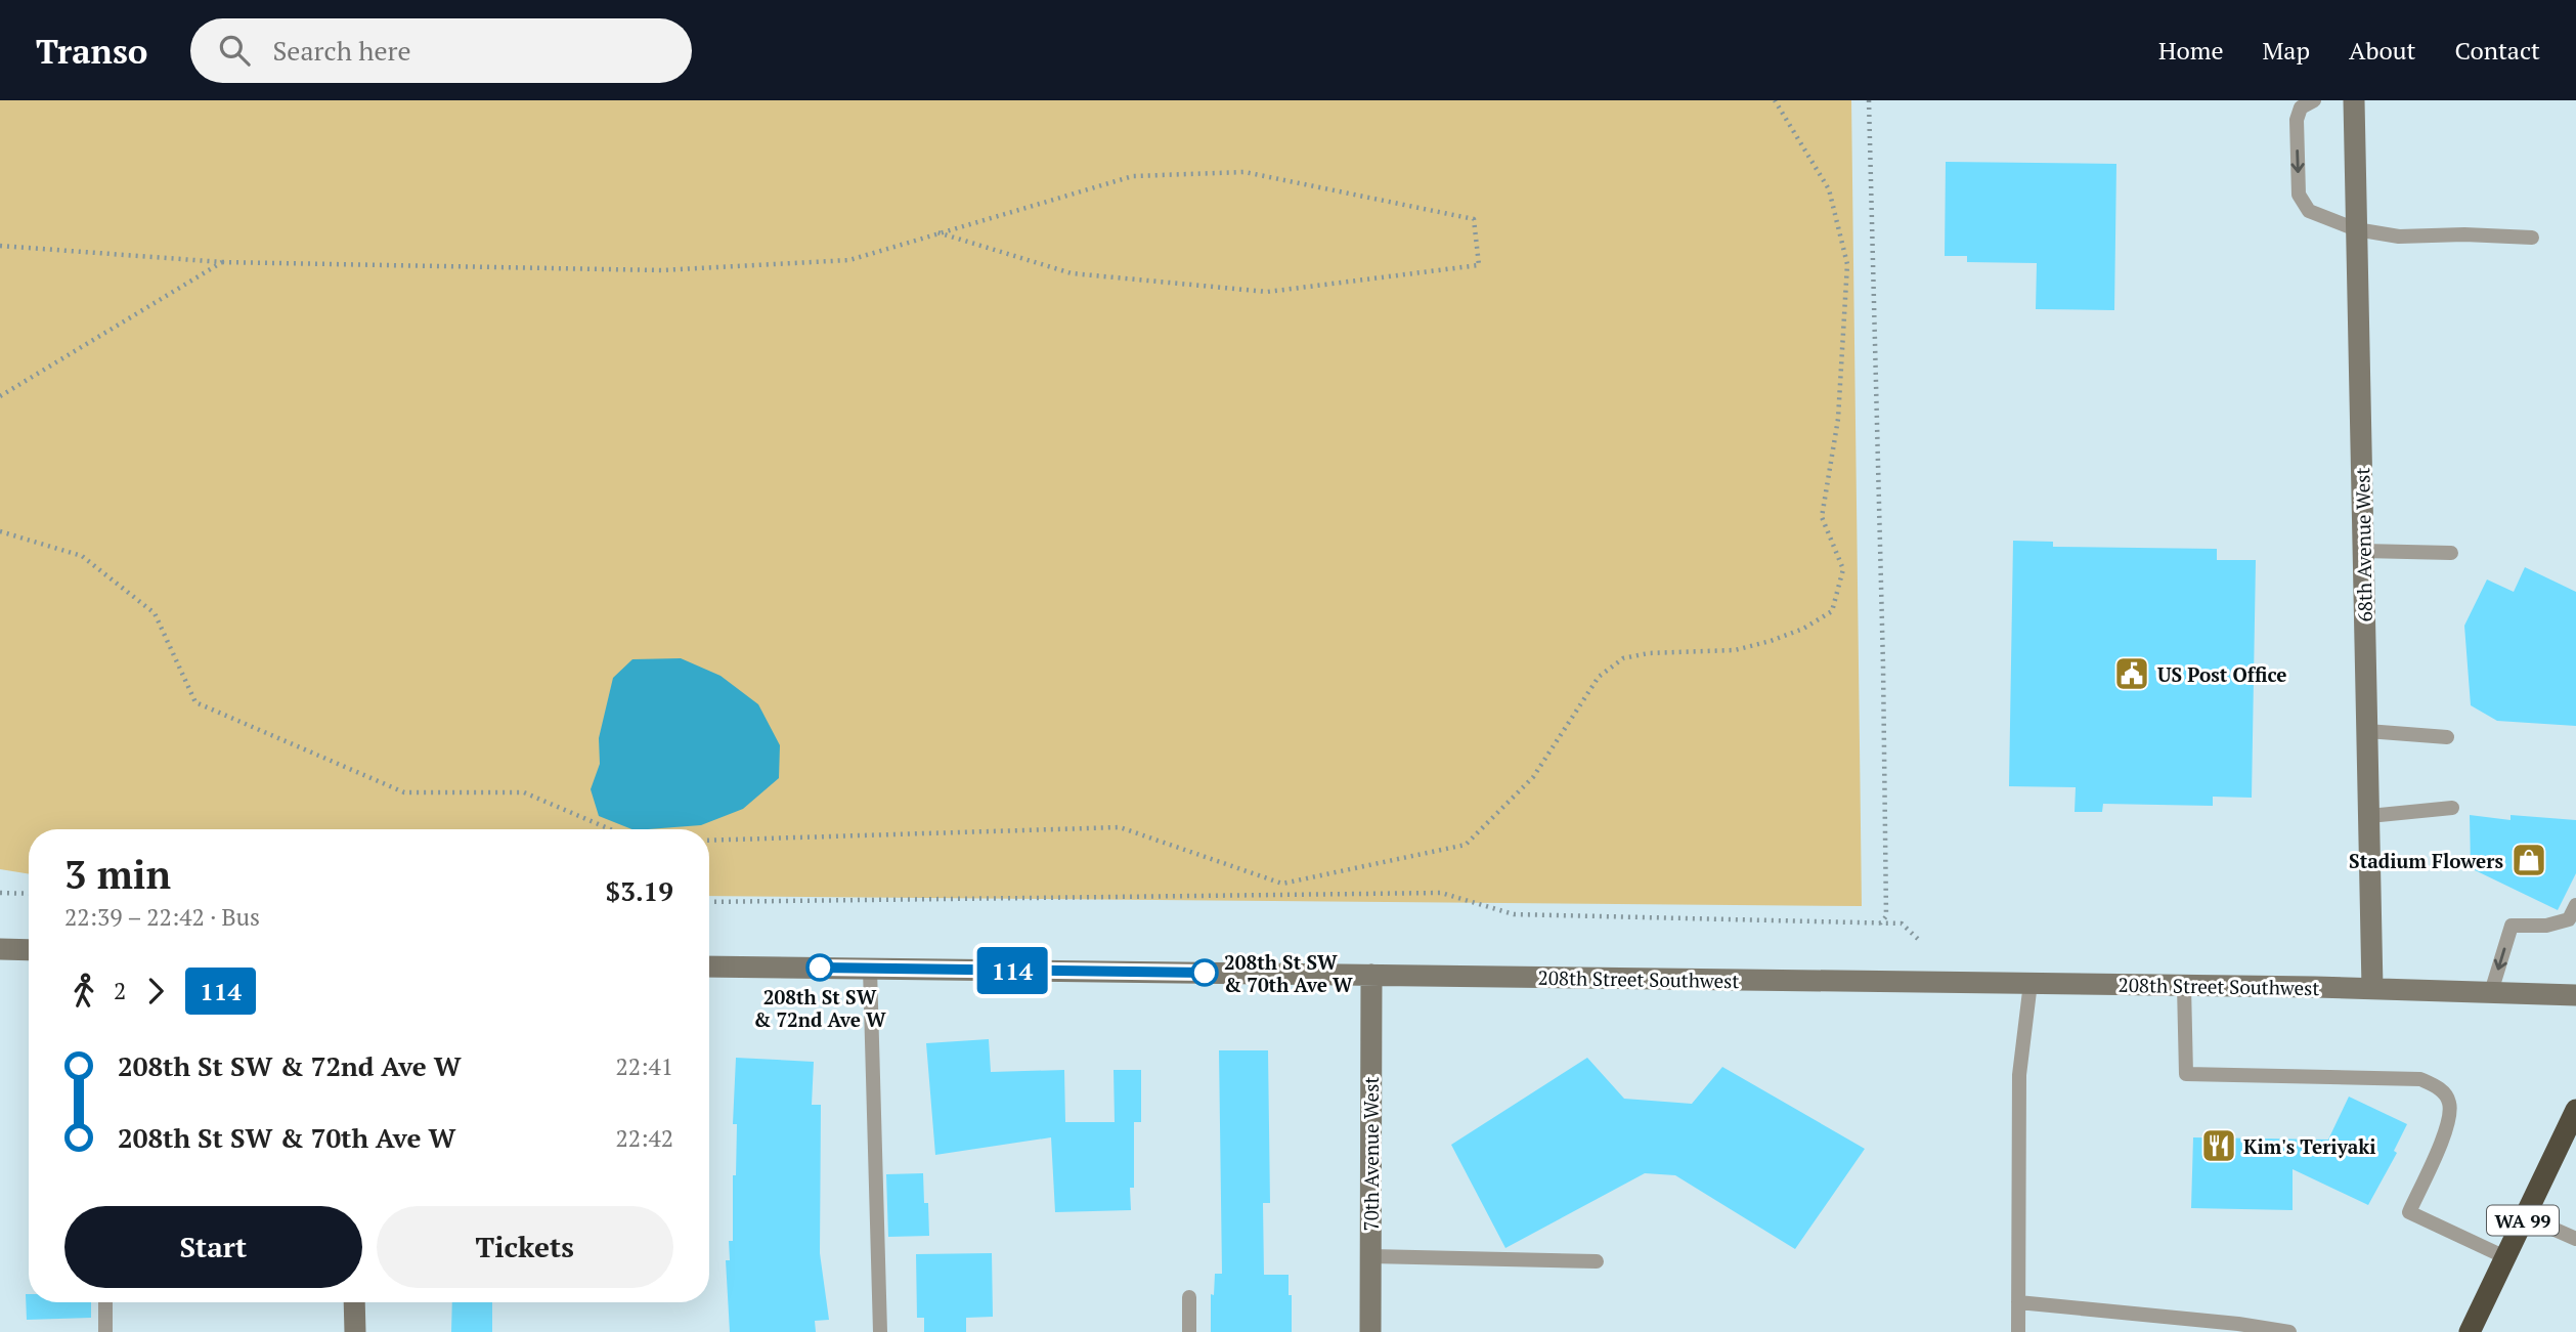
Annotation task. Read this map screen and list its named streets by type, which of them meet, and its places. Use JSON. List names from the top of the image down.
{
  "streets": {
    "highway": ["WA 99"],
    "street": ["68th Avenue West", "208th Street Southwest", "70th Avenue West"]
  },
  "crossings": [
    ["68th Avenue West", "208th Street Southwest"],
    ["208th Street Southwest", "70th Avenue West"]
  ],
  "places": {
    "public building": ["US Post Office"],
    "shop": ["Stadium Flowers"],
    "other": ["208th St SW & 72nd Ave W", "208th St SW & 70th Ave W"],
    "restaurant": ["Kim's Teriyaki"]
  },
  "lines": ["bus line 114"],
  "page": {
    "header": "Transo",
    "search": "Search here",
    "nav": [
      "Home",
      "Map",
      "About",
      "Contact"
    ],
    "on_map": "114",
    "heading": ["3 min", "22:39 – 22:42 · Bus", "$3.19"],
    "legs": ["2", "114"],
    "list": [
      {
        "name": "208th St SW & 72nd Ave W",
        "value": "22:41"
      },
      {
        "name": "208th St SW & 70th Ave W",
        "value": "22:42"
      }
    ],
    "buttons": ["Start", "Tickets"]
  }
}
